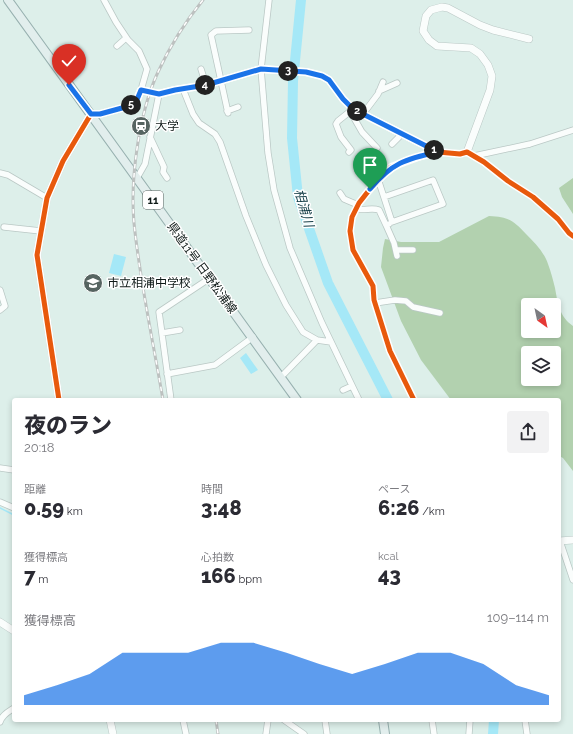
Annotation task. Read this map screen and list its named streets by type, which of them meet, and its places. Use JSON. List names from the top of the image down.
{
  "streets": {
    "main road": ["11", "県道11号 日野松浦線"]
  },
  "water": ["相浦川"],
  "places": {
    "station": ["大学"],
    "school or university": ["市立相浦中学校"]
  },
  "north": "bottom right",
  "page": {
    "pins": [
      "3",
      "4",
      "5",
      "2",
      "1"
    ],
    "heading": ["夜のラン", "20:18"],
    "stats": [
      ["距離", "0.59 km"],
      ["時間", "3:48"],
      ["ペース", "6:26 /km"],
      ["獲得標高", "7 m"],
      ["心拍数", "166 bpm"],
      ["kcal", "43"]
    ],
    "chart": ["獲得標高", "109–114 m"]
  }
}
